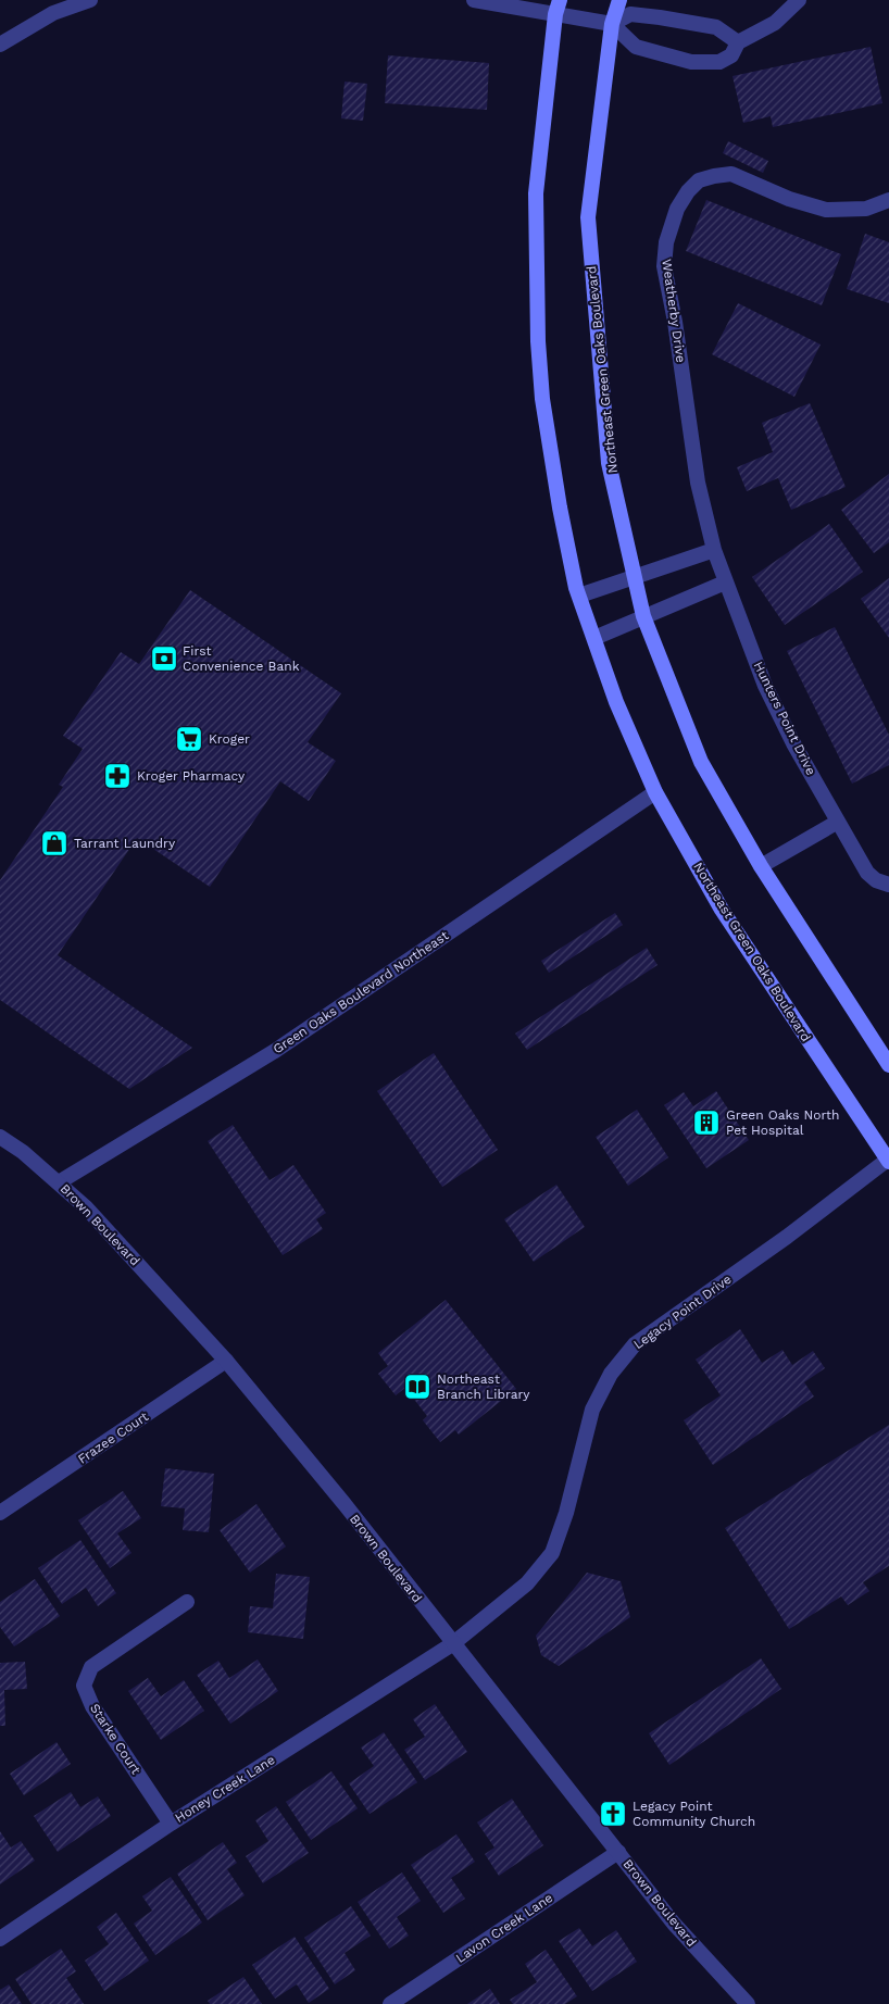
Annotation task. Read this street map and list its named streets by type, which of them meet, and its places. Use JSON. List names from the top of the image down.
{
  "streets": {
    "main road": ["Northeast Green Oaks Boulevard"],
    "street": [
      "Weatherby Drive",
      "Hunters Point Drive",
      "Green Oaks Boulevard Northeast",
      "Brown Boulevard",
      "Legacy Point Drive",
      "Frazee Court",
      "Starke Court",
      "Honey Creek Lane",
      "Lavon Creek Lane"
    ]
  },
  "crossings": [
    ["Weatherby Drive", "Hunters Point Drive"],
    ["Northeast Green Oaks Boulevard", "Green Oaks Boulevard Northeast"],
    ["Northeast Green Oaks Boulevard", "Legacy Point Drive"],
    ["Green Oaks Boulevard Northeast", "Brown Boulevard"],
    ["Brown Boulevard", "Legacy Point Drive"],
    ["Brown Boulevard", "Frazee Court"],
    ["Brown Boulevard", "Honey Creek Lane"],
    ["Brown Boulevard", "Lavon Creek Lane"],
    ["Legacy Point Drive", "Honey Creek Lane"],
    ["Starke Court", "Honey Creek Lane"]
  ],
  "places": {
    "bank": ["First Convenience Bank"],
    "supermarket": ["Kroger"],
    "pharmacy": ["Kroger Pharmacy"],
    "shop": ["Tarrant Laundry"],
    "building": ["Green Oaks North Pet Hospital"],
    "library": ["Northeast Branch Library"],
    "church": ["Legacy Point Community Church"]
  }
}
